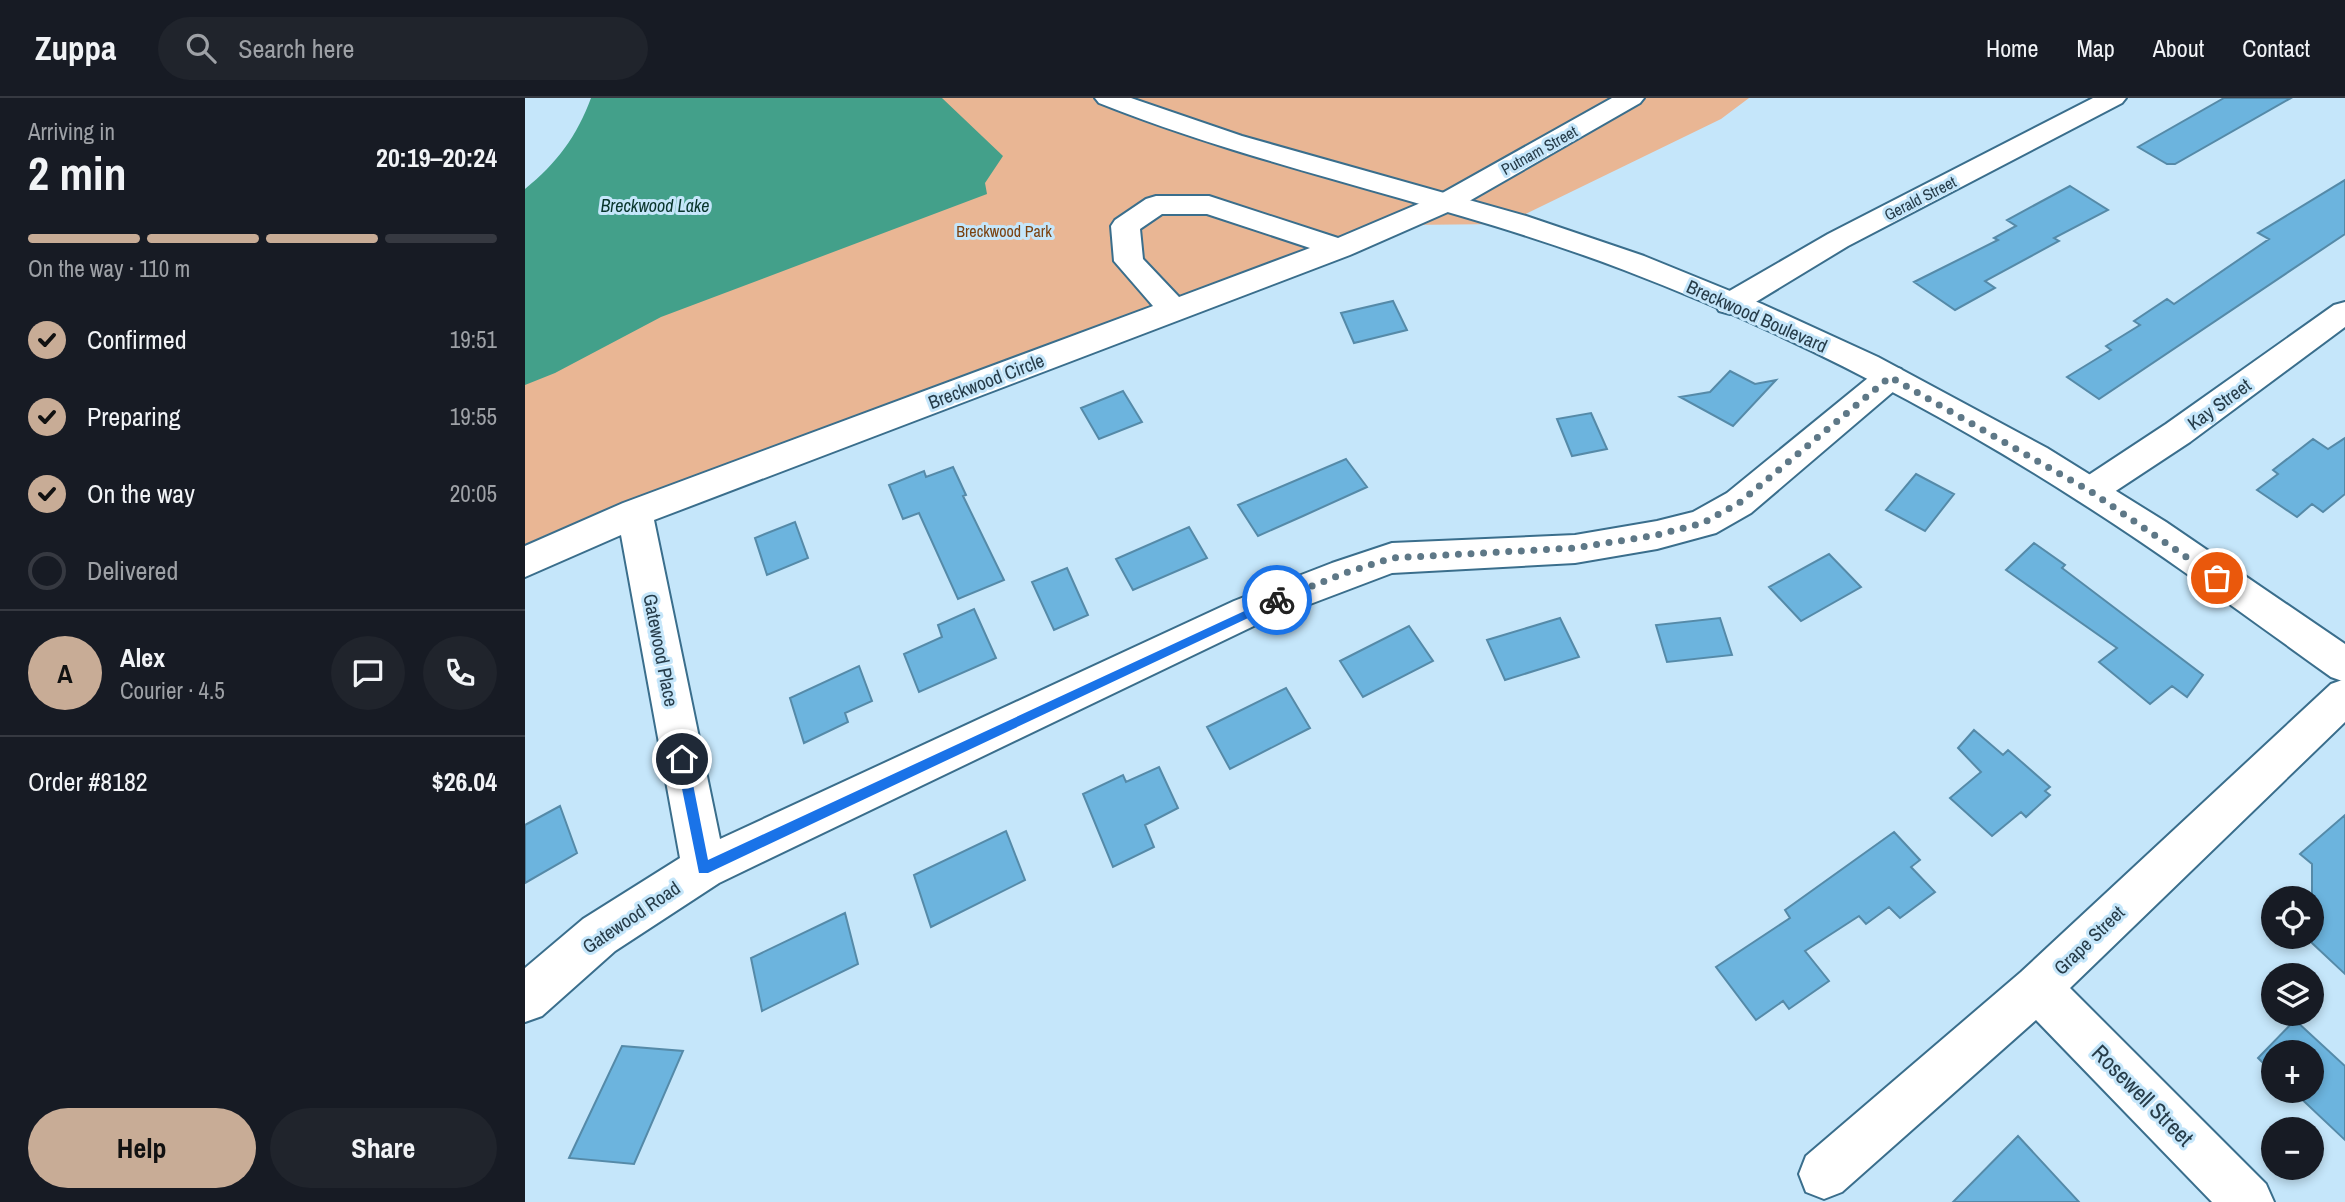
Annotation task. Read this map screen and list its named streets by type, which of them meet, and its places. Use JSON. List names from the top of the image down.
{
  "streets": {
    "street": [
      "Putnam Street",
      "Gerald Street",
      "Breckwood Boulevard",
      "Breckwood Circle",
      "Kay Street",
      "Gatewood Place",
      "Gatewood Road",
      "Grape Street",
      "Rosewell Street"
    ]
  },
  "crossings": [
    ["Putnam Street", "Breckwood Boulevard"],
    ["Putnam Street", "Breckwood Circle"],
    ["Gerald Street", "Breckwood Boulevard"],
    ["Breckwood Boulevard", "Breckwood Circle"],
    ["Breckwood Boulevard", "Kay Street"],
    ["Breckwood Boulevard", "Gatewood Road"],
    ["Breckwood Circle", "Gatewood Place"],
    ["Gatewood Place", "Gatewood Road"],
    ["Grape Street", "Rosewell Street"]
  ],
  "water": ["Breckwood Lake"],
  "parks": ["Breckwood Park"],
  "page": {
    "header": "Zuppa",
    "search": "Search here",
    "nav": [
      "Home",
      "Map",
      "About",
      "Contact"
    ],
    "heading": ["2 min", "Arriving in", "20:19–20:24"],
    "panel": [
      "Alex",
      "Courier · 4.5",
      "Order #8182",
      "$26.04"
    ],
    "bar": "On the way · 110 m",
    "list": [
      ["Confirmed", "19:51"],
      ["Preparing", "19:55"],
      ["On the way", "20:05"],
      "Delivered"
    ],
    "round": "A",
    "map_buttons": ["+", "−"],
    "buttons": ["Help", "Share"]
  }
}
